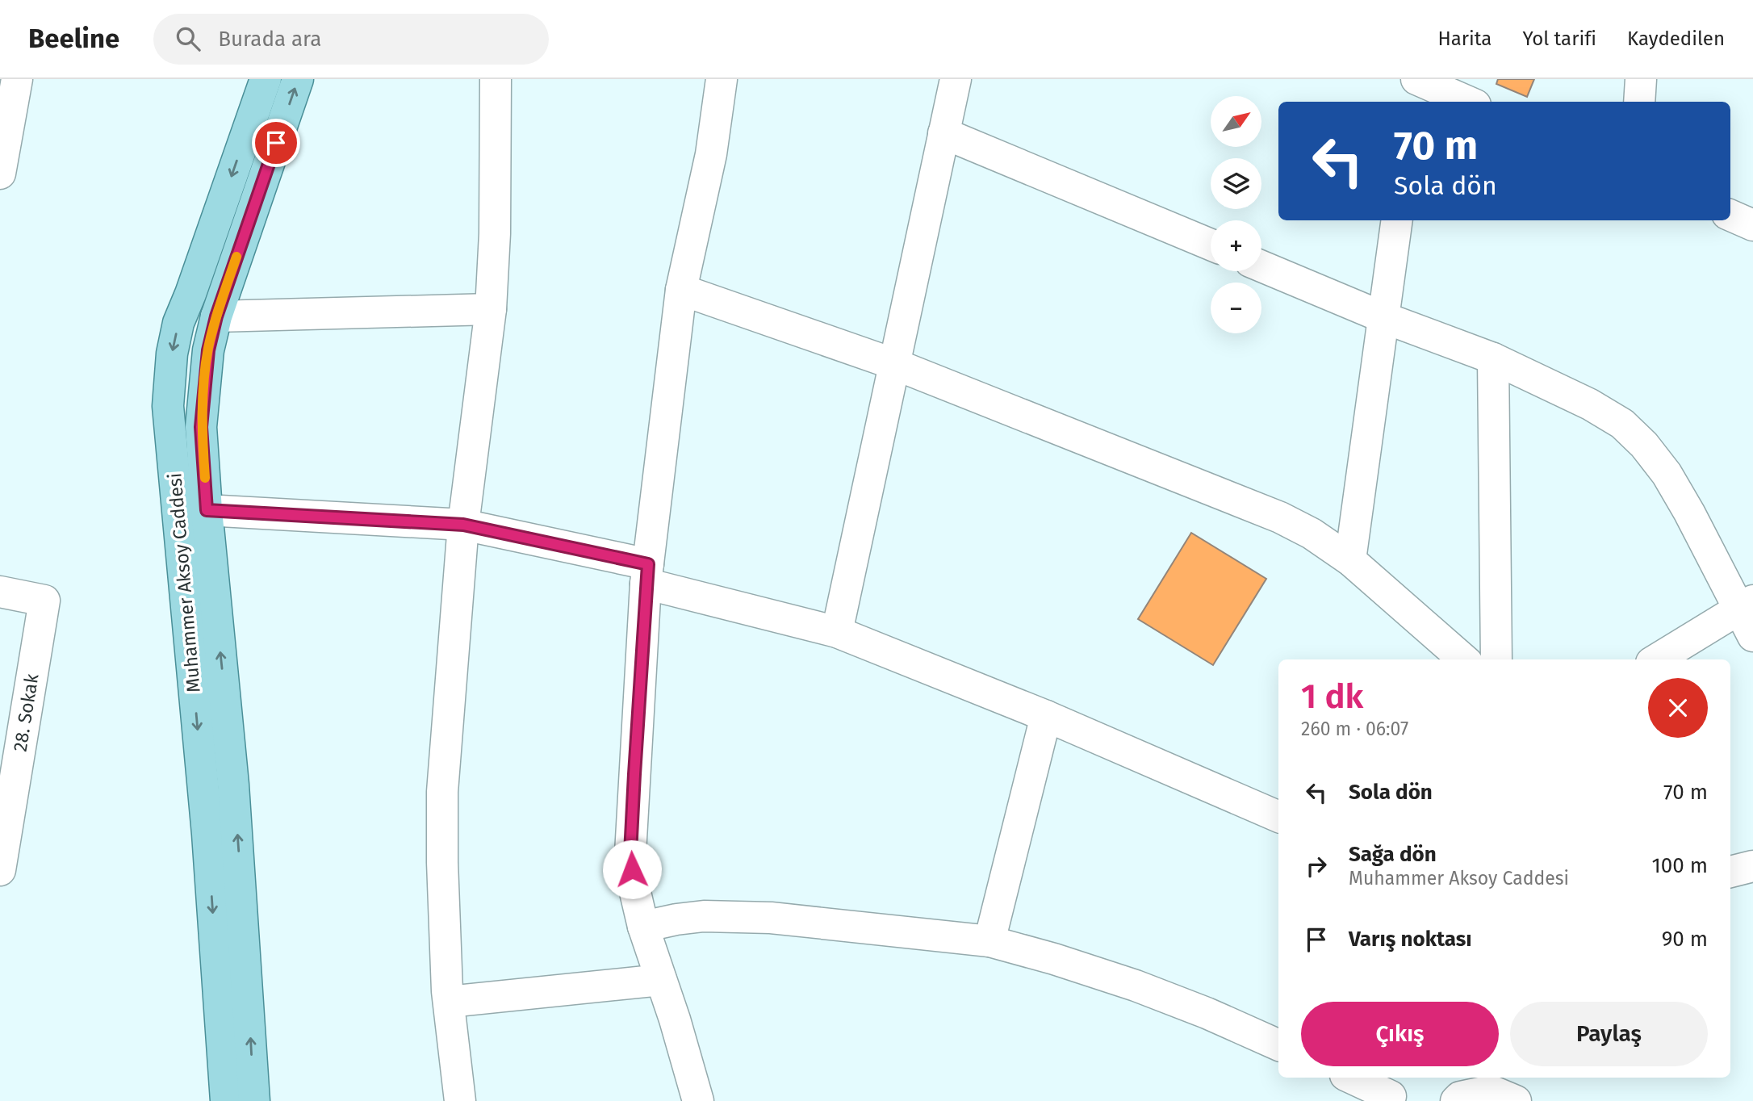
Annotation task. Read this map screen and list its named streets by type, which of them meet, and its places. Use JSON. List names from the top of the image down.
{
  "streets": {
    "main road": ["Muhammer Aksoy Caddesi"],
    "street": ["28. Sokak"]
  },
  "north": "top right",
  "page": {
    "header": "Beeline",
    "search": "Burada ara",
    "nav": ["Harita", "Yol tarifi", "Kaydedilen"],
    "map_buttons": ["+", "−"],
    "turn": ["70 m", "Sola dön"],
    "heading": ["1 dk", "260 m · 06:07"],
    "list": [
      {
        "name": "Sola dön",
        "value": "70 m"
      },
      {
        "name": "Sağa dön",
        "note": "Muhammer Aksoy Caddesi",
        "value": "100 m"
      },
      {
        "name": "Varış noktası",
        "value": "90 m"
      }
    ],
    "buttons": ["Çıkış", "Paylaş"]
  }
}
